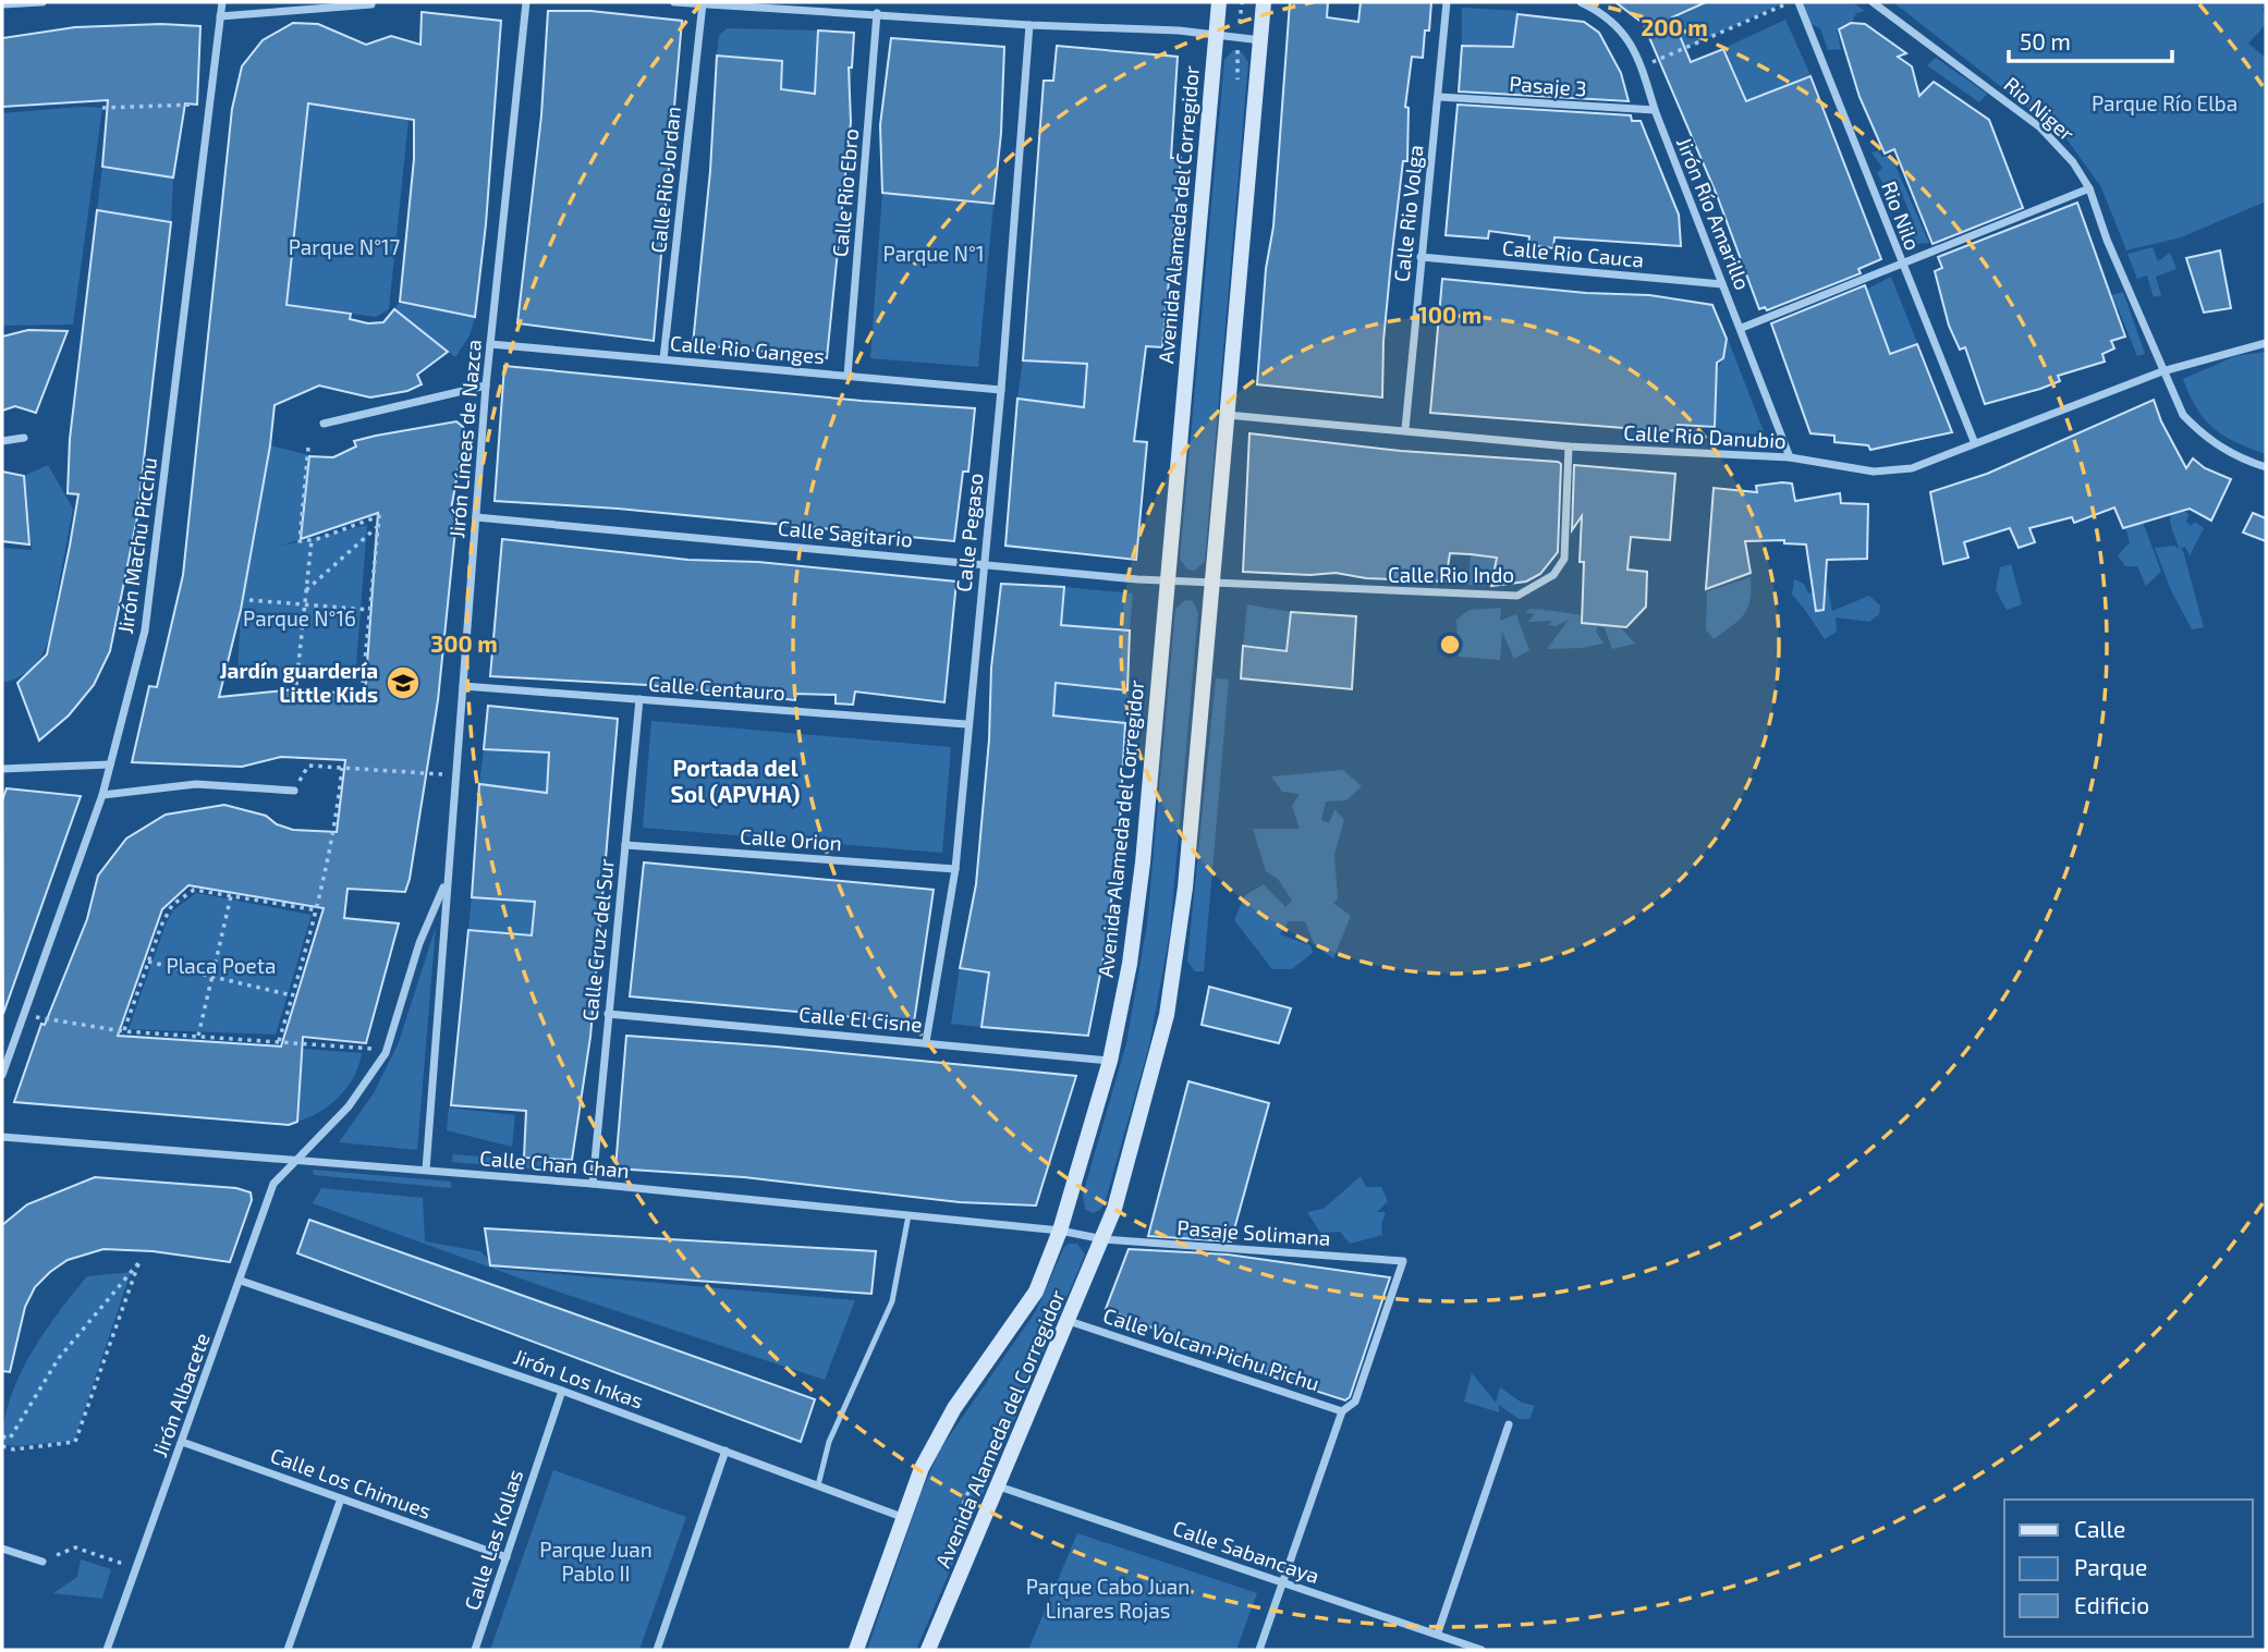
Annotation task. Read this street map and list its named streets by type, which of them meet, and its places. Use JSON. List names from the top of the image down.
{
  "streets": {
    "main road": ["Avenida Alameda del Corregidor"],
    "street": [
      "Pasaje 3",
      "Rio Niger",
      "Calle Rio Jordan",
      "Calle Rio Ebro",
      "Calle Rio Volga",
      "Jirón Río Amarillo",
      "Rio Nilo",
      "Calle Rio Cauca",
      "Calle Rio Ganges",
      "Calle Rio Danubio",
      "Jirón Líneas de Nazca",
      "Calle Pegaso",
      "Calle Sagitario",
      "Jirón Machu Picchu",
      "Calle Rio Indo",
      "Calle Centauro",
      "Calle Orion",
      "Calle Cruz del Sur",
      "Calle El Cisne",
      "Calle Chan Chan",
      "Pasaje Solimana",
      "Calle Volcan Pichu Pichu",
      "Jirón Los Inkas",
      "Jirón Albacete",
      "Calle Los Chimues",
      "Calle Las Kollas",
      "Calle Sabancaya"
    ]
  },
  "crossings": [
    ["Pasaje 3", "Calle Rio Volga"],
    ["Pasaje 3", "Jirón Río Amarillo"],
    ["Rio Niger", "Calle Rio Danubio"],
    ["Calle Rio Jordan", "Calle Rio Ganges"],
    ["Calle Rio Ebro", "Calle Rio Ganges"],
    ["Calle Rio Volga", "Calle Rio Cauca"],
    ["Calle Rio Volga", "Calle Rio Danubio"],
    ["Jirón Río Amarillo", "Calle Rio Cauca"],
    ["Jirón Río Amarillo", "Calle Rio Danubio"],
    ["Avenida Alameda del Corregidor", "Calle Rio Danubio"],
    ["Avenida Alameda del Corregidor", "Calle Sagitario"],
    ["Avenida Alameda del Corregidor", "Calle Rio Indo"],
    ["Avenida Alameda del Corregidor", "Calle El Cisne"],
    ["Avenida Alameda del Corregidor", "Calle Chan Chan"],
    ["Avenida Alameda del Corregidor", "Pasaje Solimana"],
    ["Avenida Alameda del Corregidor", "Calle Volcan Pichu Pichu"],
    ["Avenida Alameda del Corregidor", "Jirón Los Inkas"],
    ["Avenida Alameda del Corregidor", "Calle Sabancaya"],
    ["Rio Nilo", "Calle Rio Danubio"],
    ["Calle Rio Ganges", "Jirón Líneas de Nazca"],
    ["Calle Rio Ganges", "Calle Pegaso"],
    ["Calle Rio Danubio", "Calle Rio Indo"],
    ["Jirón Líneas de Nazca", "Calle Sagitario"],
    ["Jirón Líneas de Nazca", "Calle Centauro"],
    ["Jirón Líneas de Nazca", "Calle Chan Chan"],
    ["Jirón Líneas de Nazca", "Jirón Albacete"],
    ["Calle Pegaso", "Calle Sagitario"],
    ["Calle Pegaso", "Calle Centauro"],
    ["Calle Pegaso", "Calle Orion"],
    ["Calle Pegaso", "Calle El Cisne"],
    ["Calle Sagitario", "Calle Rio Indo"],
    ["Calle Centauro", "Calle Cruz del Sur"],
    ["Calle Orion", "Calle Cruz del Sur"],
    ["Calle Cruz del Sur", "Calle El Cisne"],
    ["Calle Cruz del Sur", "Calle Chan Chan"],
    ["Calle Chan Chan", "Pasaje Solimana"],
    ["Calle Chan Chan", "Jirón Albacete"],
    ["Pasaje Solimana", "Calle Volcan Pichu Pichu"],
    ["Jirón Los Inkas", "Jirón Albacete"],
    ["Jirón Los Inkas", "Calle Las Kollas"],
    ["Jirón Albacete", "Calle Los Chimues"],
    ["Calle Los Chimues", "Calle Las Kollas"]
  ],
  "districts": ["Portada del Sol (APVHA)"],
  "parks": [
    "Parque Río Elba",
    "Parque N°17",
    "Parque N°1",
    "Parque N°16",
    "Placa Poeta",
    "Parque Juan Pablo II",
    "Parque Cabo Juan Linares Rojas"
  ],
  "places": {
    "school or university": ["Jardín guardería Little Kids"]
  },
  "legend": ["Calle", "Parque", "Edificio"],
  "scale_bar": "50 m",
  "rings": ["200 m", "100 m", "300 m"]
}
